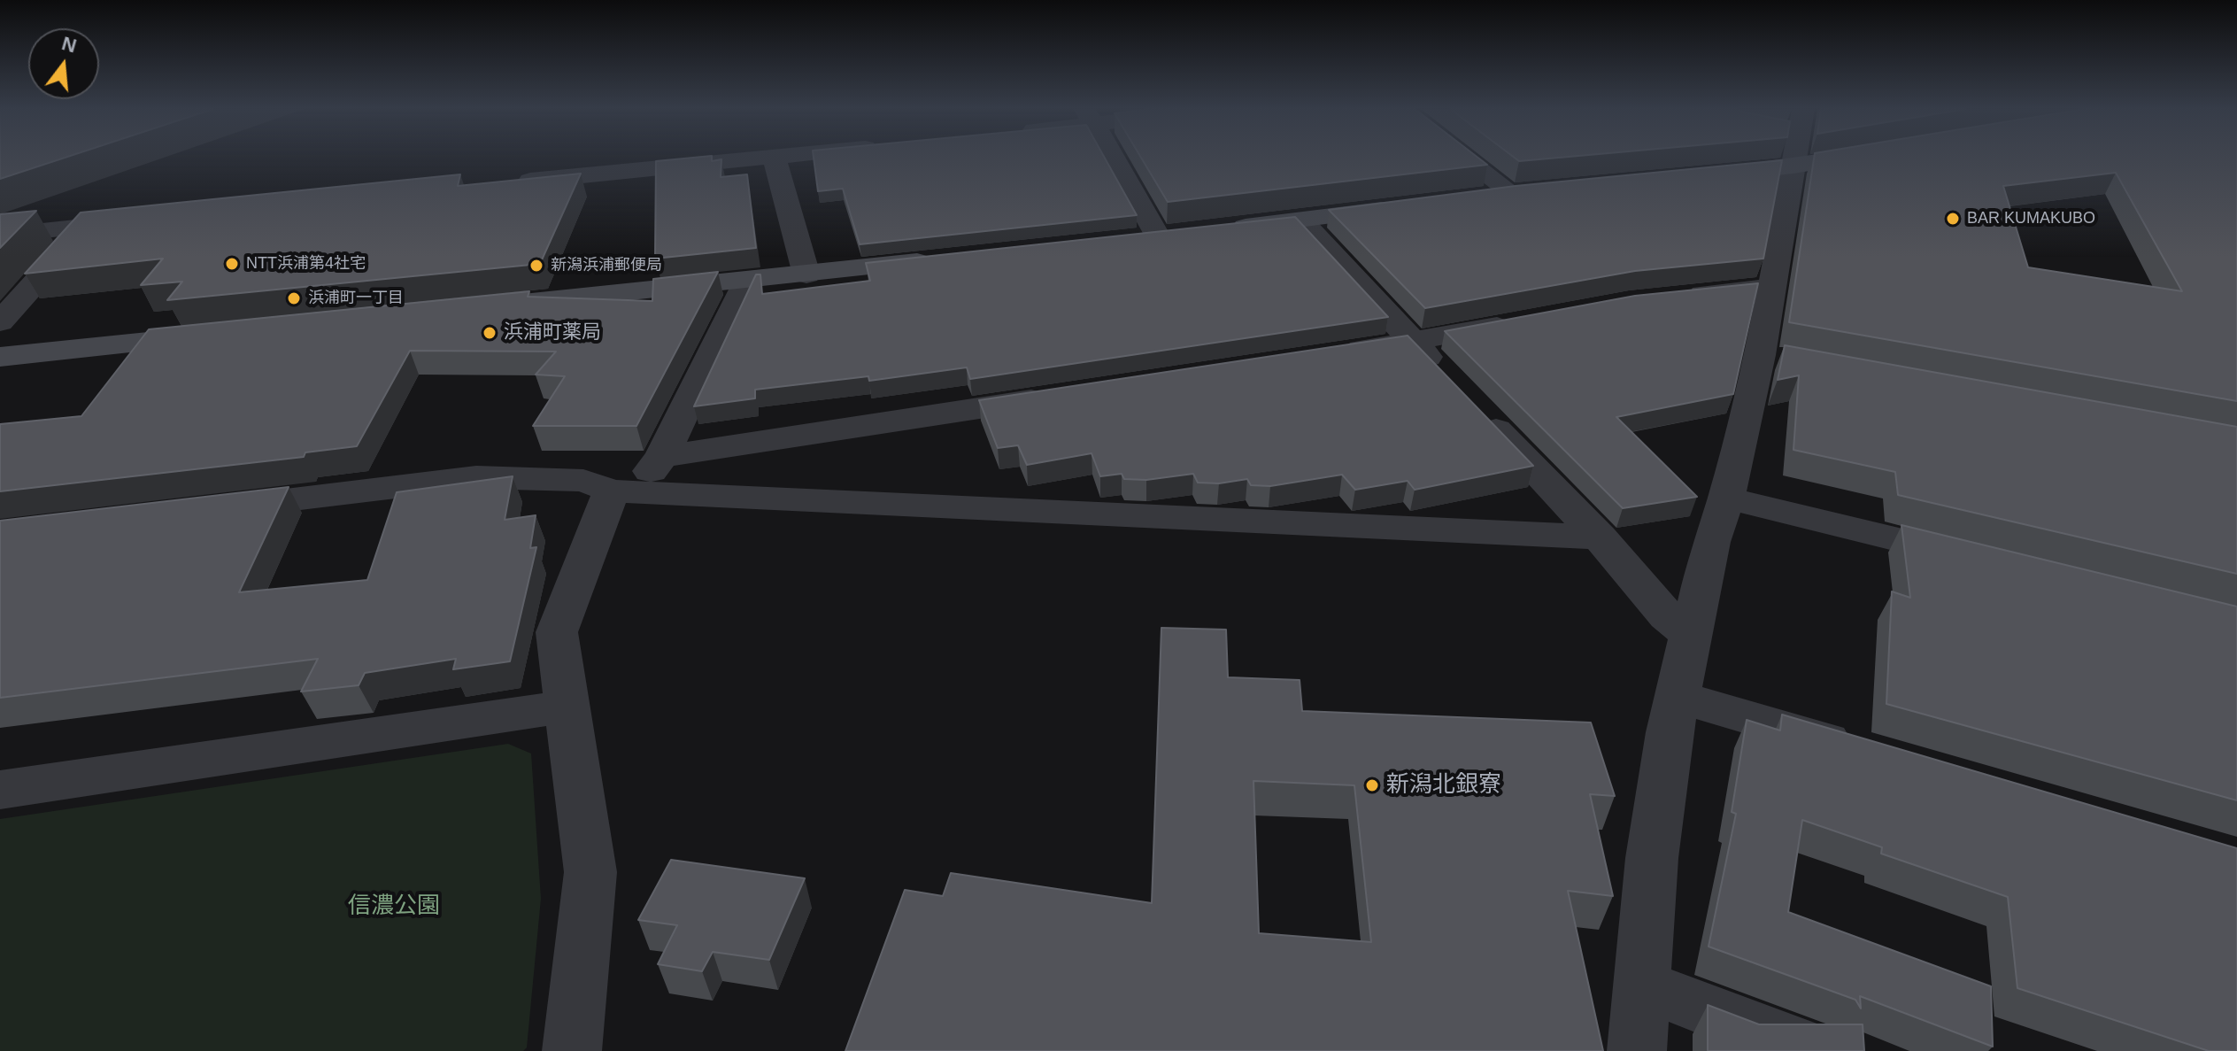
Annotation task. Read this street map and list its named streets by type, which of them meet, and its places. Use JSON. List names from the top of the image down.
{
  "parks": ["信濃公園"],
  "places": [
    "BAR KUMAKUBO",
    "NTT浜浦第4社宅",
    "新潟浜浦郵便局",
    "浜浦町一丁目",
    "浜浦町薬局",
    "新潟北銀寮"
  ],
  "north": "top"
}
